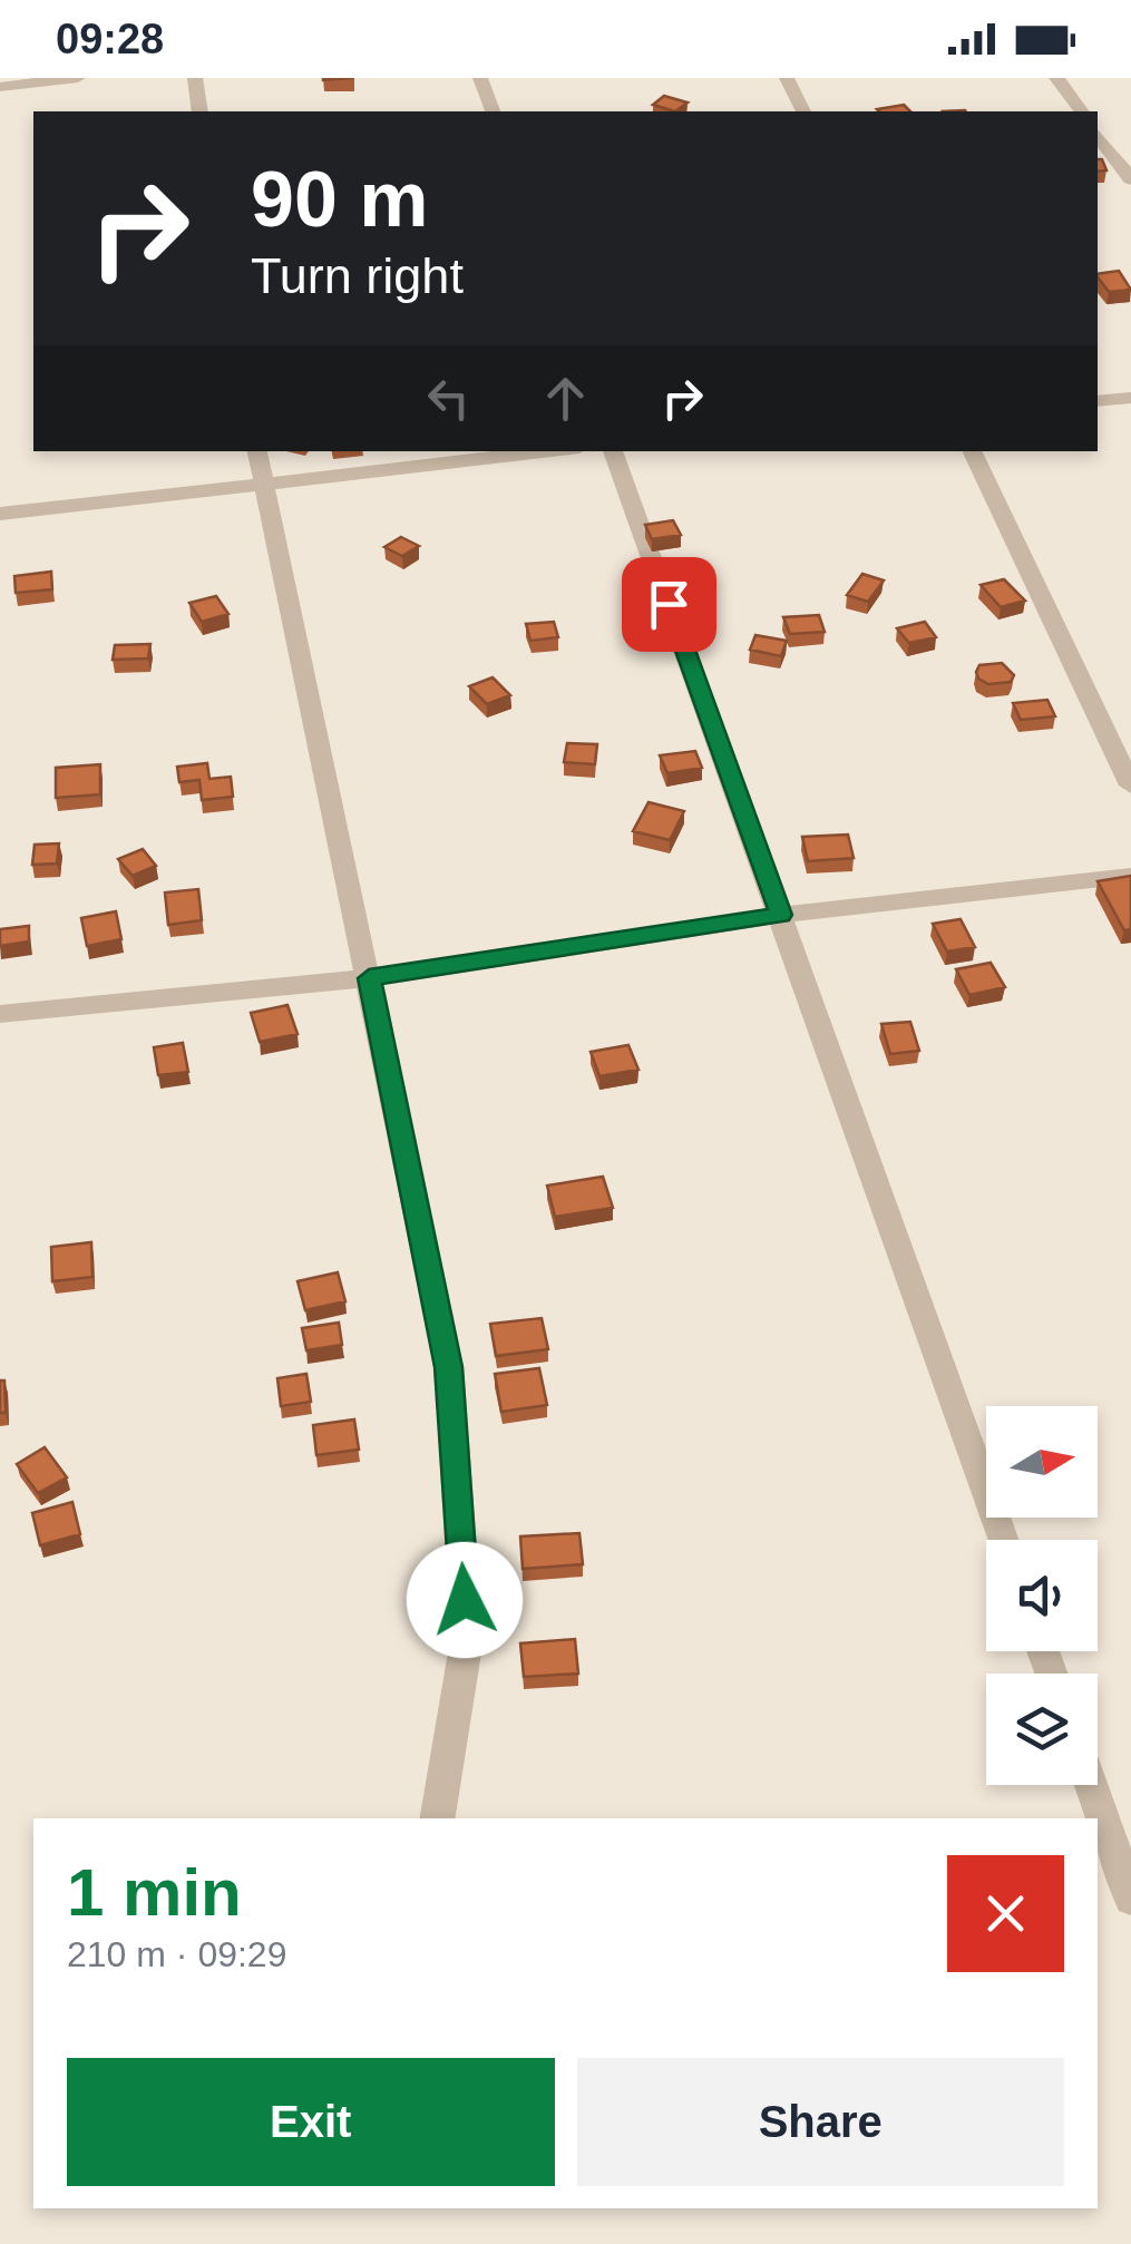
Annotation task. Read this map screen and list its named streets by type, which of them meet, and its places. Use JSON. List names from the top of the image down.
{
  "north": "right",
  "page": {
    "status": "09:28",
    "turn": ["90 m", "Turn right"],
    "heading": ["1 min", "210 m · 09:29"],
    "buttons": ["Exit", "Share"]
  }
}
